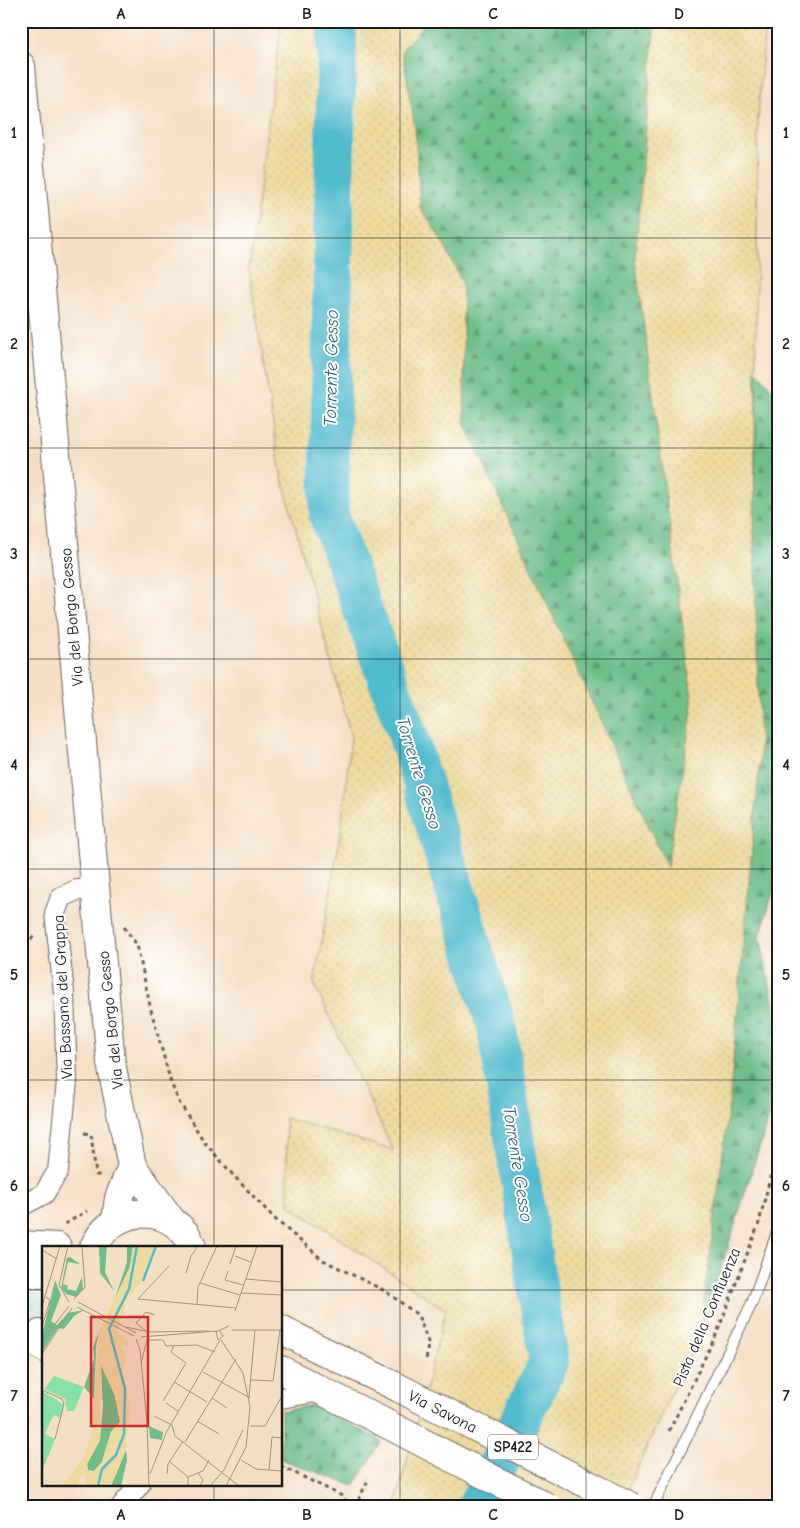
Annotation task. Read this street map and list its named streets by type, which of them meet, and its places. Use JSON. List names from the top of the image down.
{
  "streets": {
    "main road": ["Via del Borgo Gesso", "Via Savona", "SP422"],
    "street": ["Via Bassano del Grappa"],
    "path": ["Pista della Confluenza"]
  },
  "crossings": [
    ["Via del Borgo Gesso", "Via Bassano del Grappa"]
  ],
  "water": ["Torrente Gesso"],
  "grid": {
    "columns": [
      "A",
      "B",
      "C",
      "D"
    ],
    "rows": [
      "1",
      "2",
      "3",
      "4",
      "5",
      "6",
      "7"
    ]
  }
}
